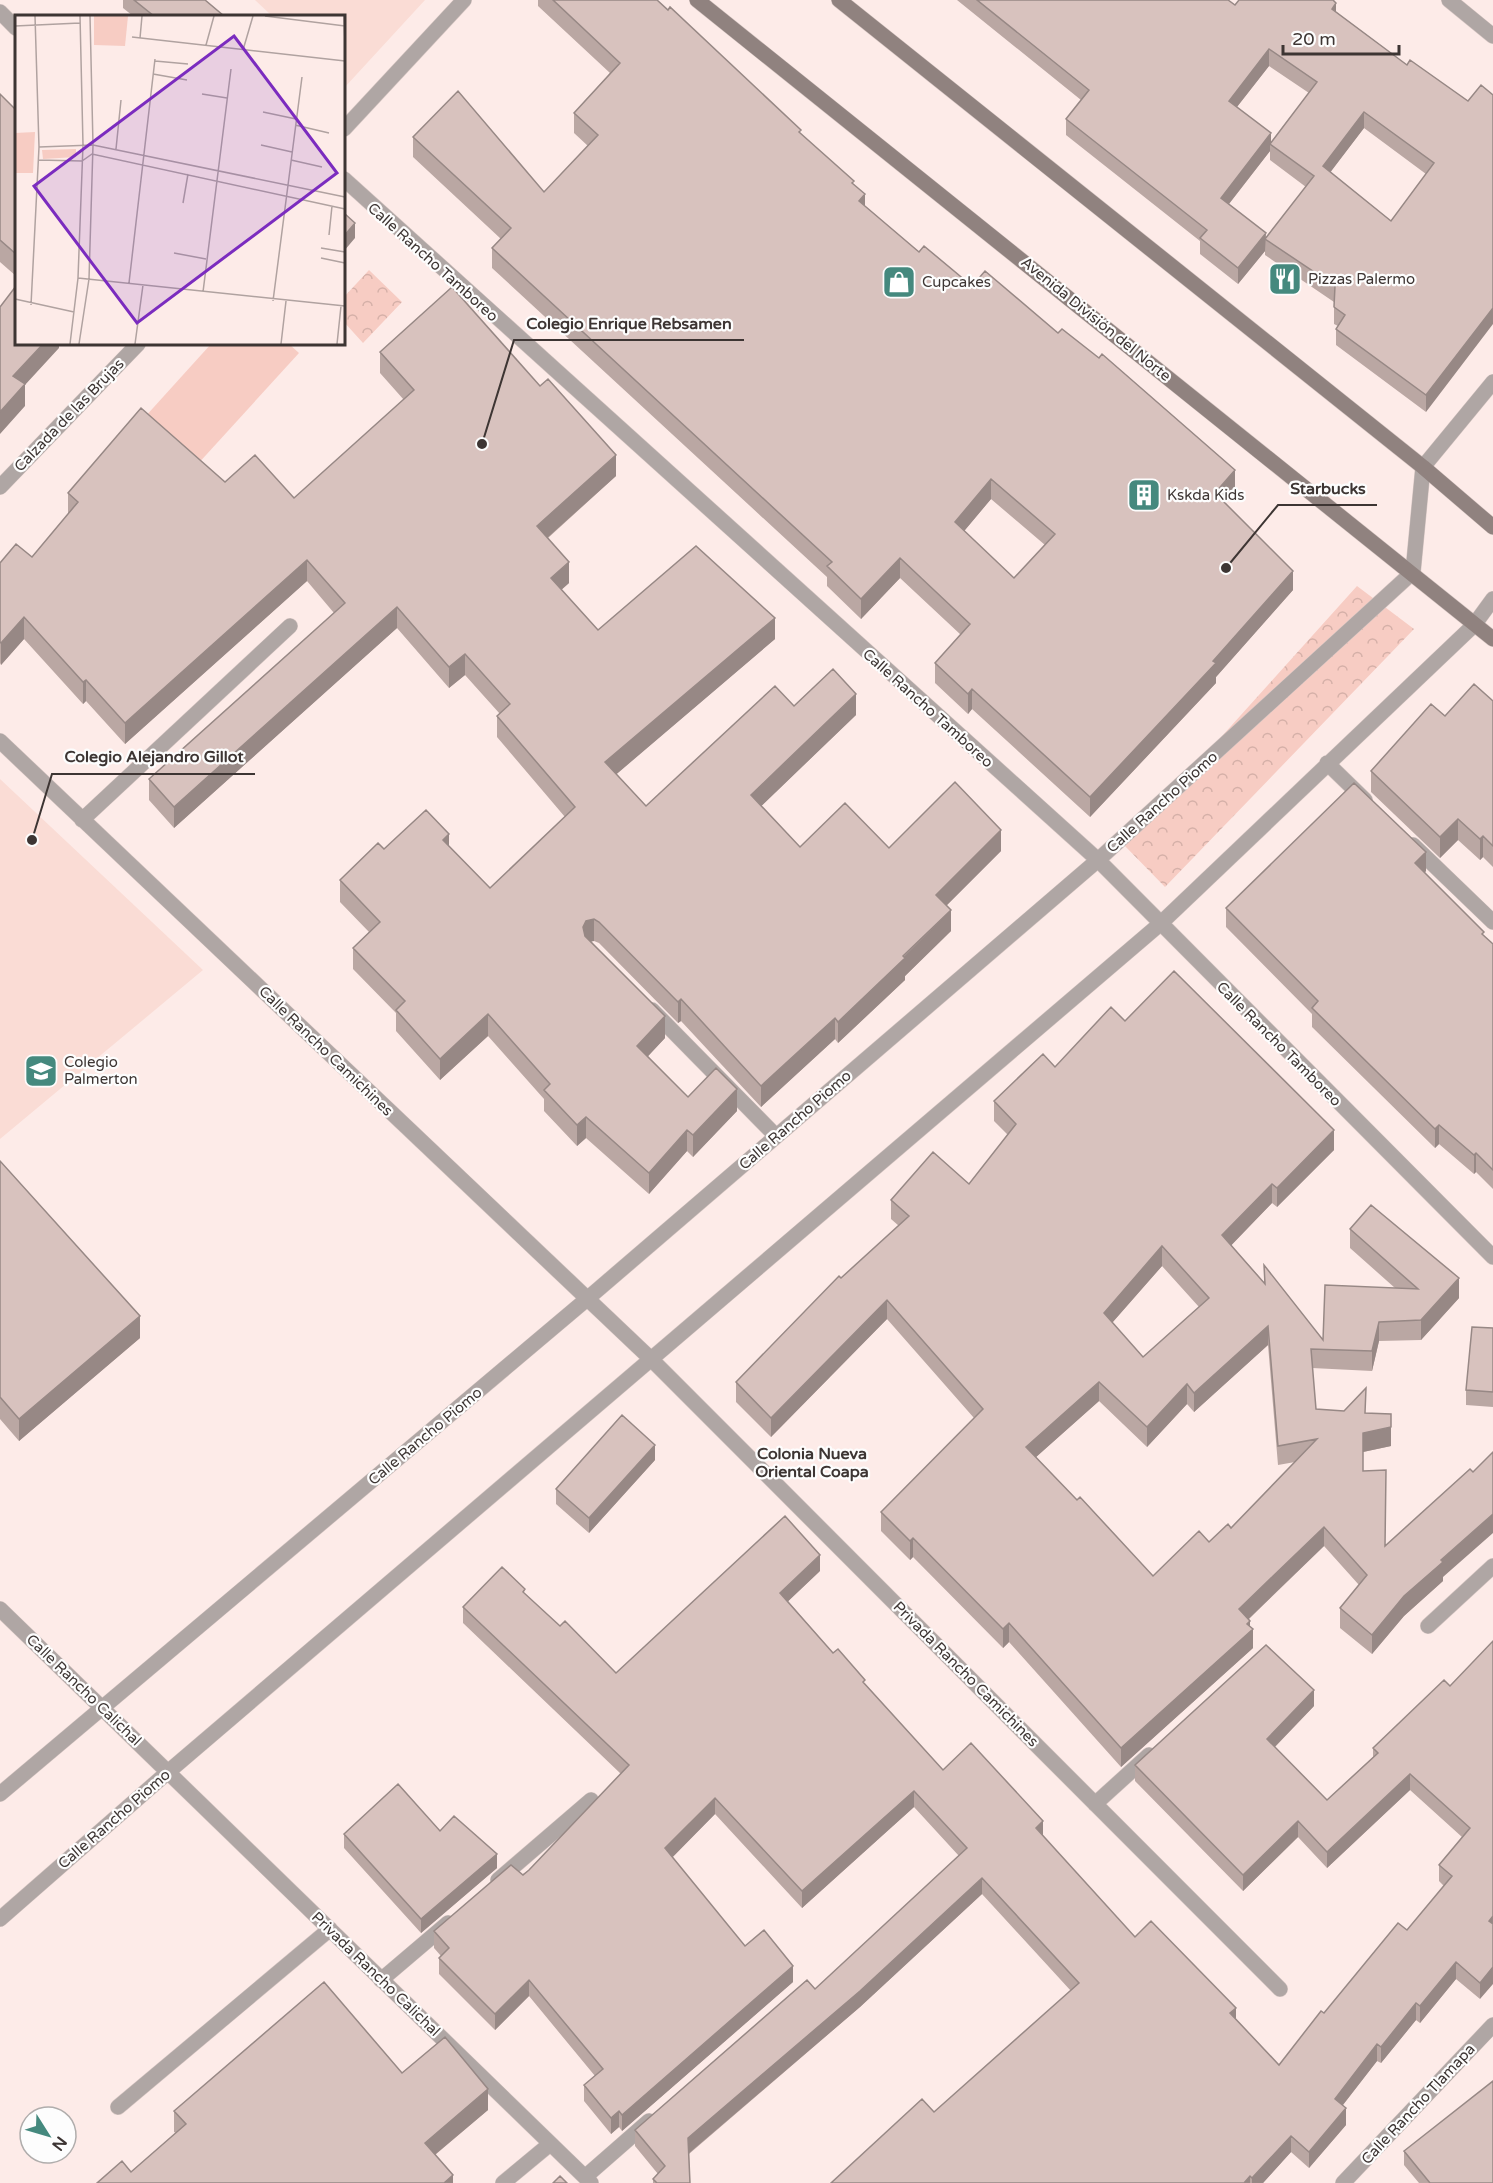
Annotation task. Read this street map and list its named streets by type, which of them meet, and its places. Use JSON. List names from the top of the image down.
{
  "streets": {
    "main road": ["Avenida División del Norte"],
    "street": [
      "Calle Rancho Tamboreo",
      "Calzada de las Brujas",
      "Calle Rancho Piomo",
      "Calle Rancho Camichines",
      "Privada Rancho Camichines",
      "Calle Rancho Calichal",
      "Privada Rancho Calichal",
      "Calle Rancho Tlamapa"
    ]
  },
  "crossings": [
    ["Calle Rancho Tamboreo", "Calle Rancho Piomo"],
    ["Avenida División del Norte", "Calle Rancho Piomo"],
    ["Calle Rancho Piomo", "Calle Rancho Camichines"],
    ["Calle Rancho Piomo", "Privada Rancho Camichines"],
    ["Calle Rancho Piomo", "Calle Rancho Calichal"],
    ["Calle Rancho Piomo", "Privada Rancho Calichal"],
    ["Calle Rancho Camichines", "Privada Rancho Camichines"],
    ["Calle Rancho Calichal", "Privada Rancho Calichal"]
  ],
  "districts": ["Colonia Nueva Oriental Coapa"],
  "places": {
    "restaurant": ["Pizzas Palermo"],
    "shop": ["Cupcakes"],
    "other": ["Colegio Enrique Rebsamen", "Starbucks", "Colegio Alejandro Gillot"],
    "building": ["Kskda Kids"],
    "school or university": ["Colegio Palmerton"]
  },
  "scale_bar": "20 m",
  "north": "bottom right"
}
